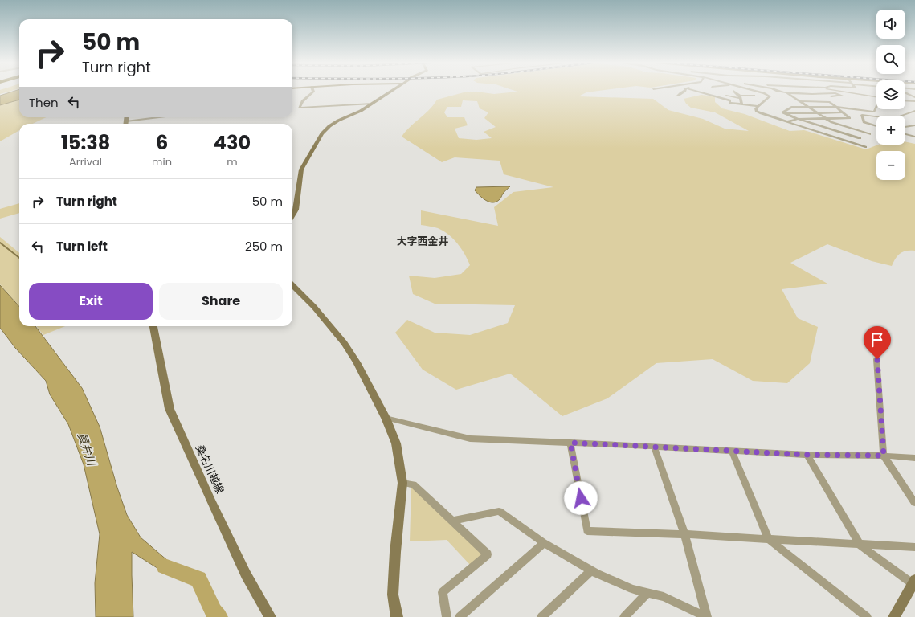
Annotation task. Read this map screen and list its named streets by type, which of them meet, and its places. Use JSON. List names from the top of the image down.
{
  "streets": {
    "street": ["桑名川越線"]
  },
  "districts": ["大字西金井"],
  "water": ["員弁川"],
  "page": {
    "map_buttons": ["+", "−"],
    "turn": ["50 m", "Turn right"],
    "then": "Then",
    "eta": [
      "15:38",
      "Arrival",
      "6",
      "min",
      "430",
      "m"
    ],
    "list": [
      {
        "name": "Turn right",
        "value": "50 m"
      },
      {
        "name": "Turn left",
        "value": "250 m"
      }
    ],
    "buttons": ["Exit", "Share"]
  }
}
